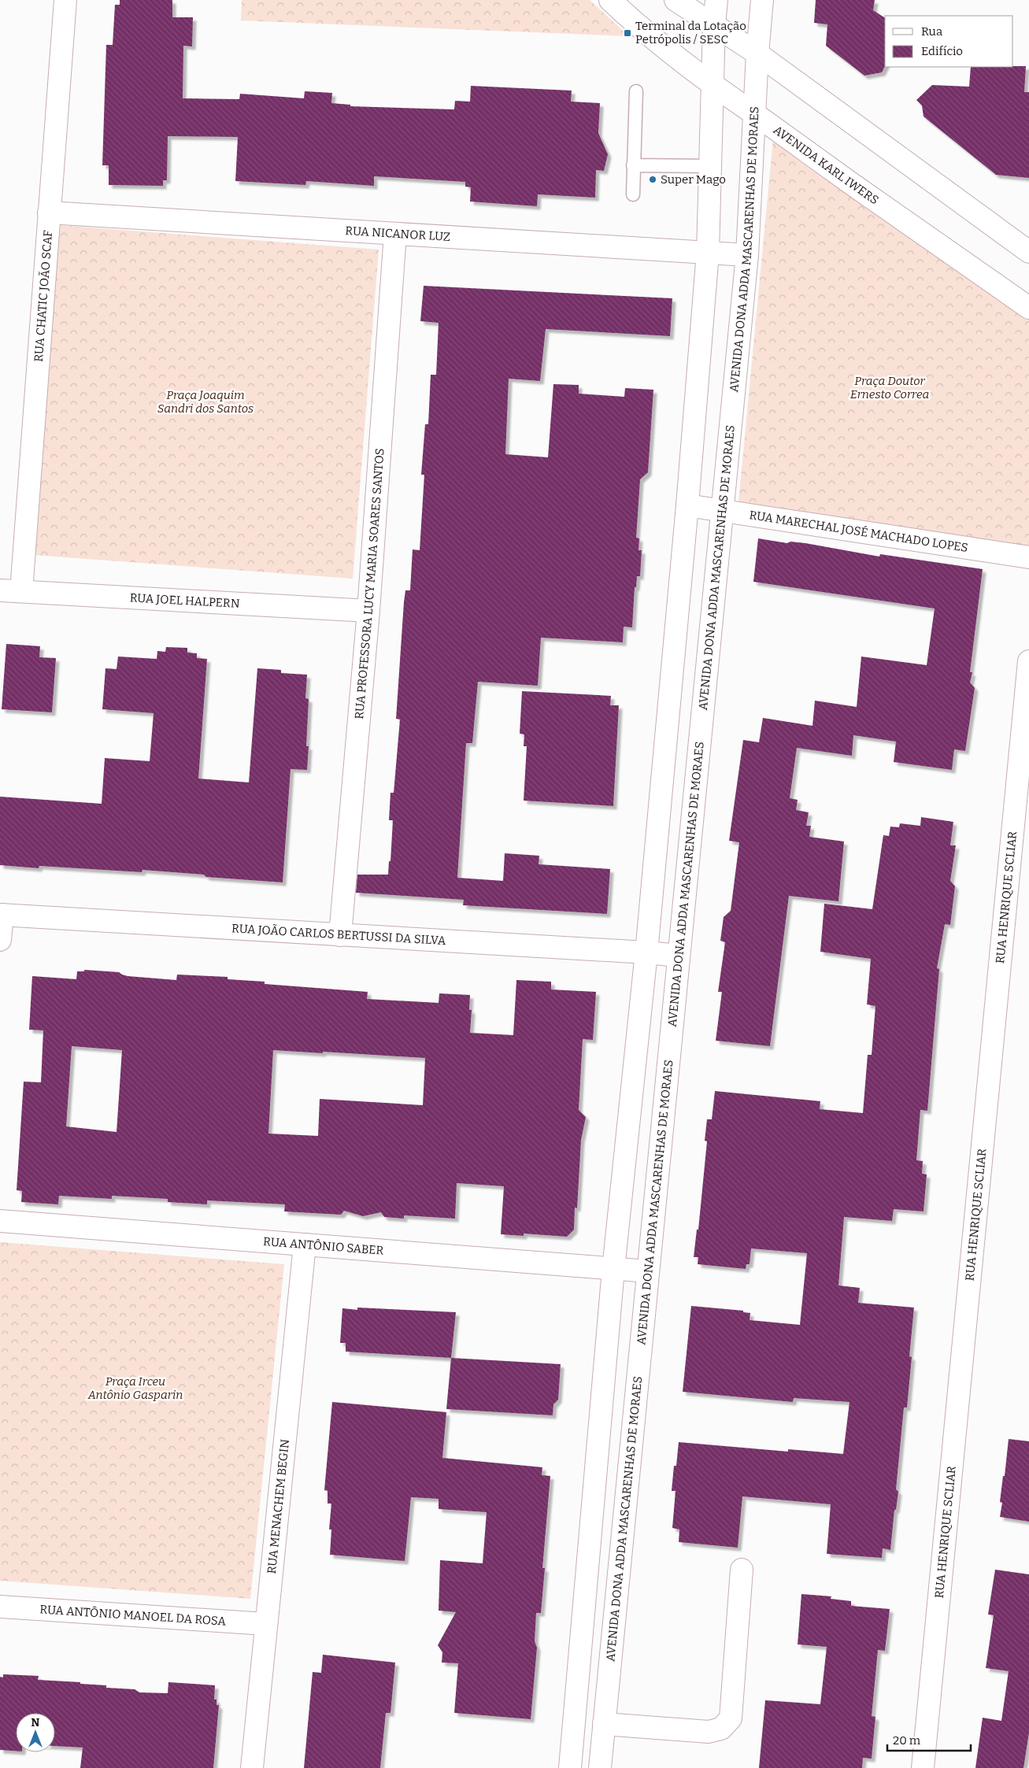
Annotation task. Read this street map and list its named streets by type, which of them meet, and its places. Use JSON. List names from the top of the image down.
{
  "streets": {
    "street": [
      "AVENIDA KARL IWERS",
      "RUA NICANOR LUZ",
      "AVENIDA DONA ADDA MASCARENHAS DE MORAES",
      "RUA CHATIC JOÃO SCAF",
      "RUA MARECHAL JOSÉ MACHADO LOPES",
      "RUA PROFESSORA LUCY MARIA SOARES SANTOS",
      "RUA JOEL HALPERN",
      "RUA HENRIQUE SCLIAR",
      "RUA JOÃO CARLOS BERTUSSI DA SILVA",
      "RUA ANTÔNIO SABER",
      "RUA MENACHEM BEGIN",
      "RUA ANTÔNIO MANOEL DA ROSA"
    ]
  },
  "crossings": [
    ["AVENIDA KARL IWERS", "AVENIDA DONA ADDA MASCARENHAS DE MORAES"],
    ["RUA NICANOR LUZ", "AVENIDA DONA ADDA MASCARENHAS DE MORAES"],
    ["RUA NICANOR LUZ", "RUA CHATIC JOÃO SCAF"],
    ["RUA NICANOR LUZ", "RUA PROFESSORA LUCY MARIA SOARES SANTOS"],
    ["AVENIDA DONA ADDA MASCARENHAS DE MORAES", "RUA MARECHAL JOSÉ MACHADO LOPES"],
    ["AVENIDA DONA ADDA MASCARENHAS DE MORAES", "RUA JOÃO CARLOS BERTUSSI DA SILVA"],
    ["AVENIDA DONA ADDA MASCARENHAS DE MORAES", "RUA ANTÔNIO SABER"],
    ["RUA CHATIC JOÃO SCAF", "RUA JOEL HALPERN"],
    ["RUA PROFESSORA LUCY MARIA SOARES SANTOS", "RUA JOEL HALPERN"],
    ["RUA PROFESSORA LUCY MARIA SOARES SANTOS", "RUA JOÃO CARLOS BERTUSSI DA SILVA"],
    ["RUA ANTÔNIO SABER", "RUA MENACHEM BEGIN"],
    ["RUA MENACHEM BEGIN", "RUA ANTÔNIO MANOEL DA ROSA"]
  ],
  "parks": ["Praça Doutor Ernesto Correa", "Praça Joaquim Sandri dos Santos", "Praça Irceu Antônio Gasparin"],
  "places": {
    "transit": ["Terminal da Lotação Petrópolis / SESC"],
    "other": ["Super Mago"]
  },
  "legend": ["Rua", "Edifício"],
  "scale_bar": "20 m",
  "north": "top"
}
